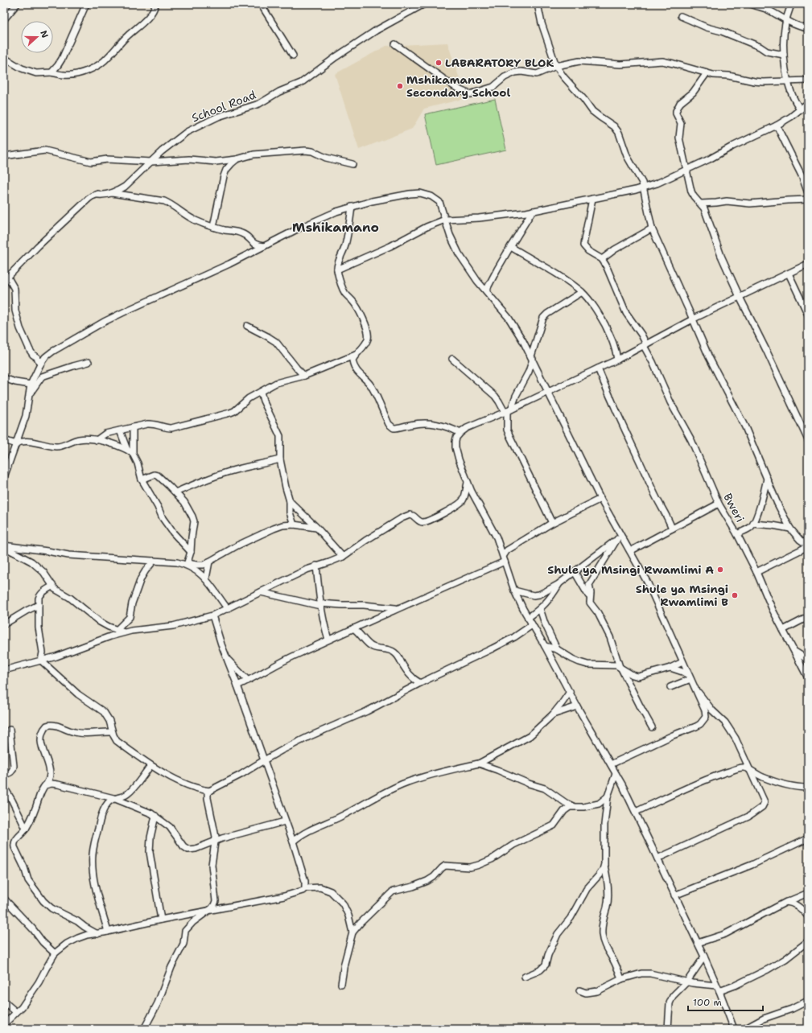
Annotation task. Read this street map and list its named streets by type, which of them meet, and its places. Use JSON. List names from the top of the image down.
{
  "streets": {
    "street": ["School Road", "Bweri"]
  },
  "districts": ["Mshikamano"],
  "places": [
    "LABARATORY BLOK",
    "Mshikamano Secondary School",
    "Shule ya Msingi Rwamlimi A",
    "Shule ya Msingi Rwamlimi B"
  ],
  "scale_bar": "100 m",
  "north": "right"
}
